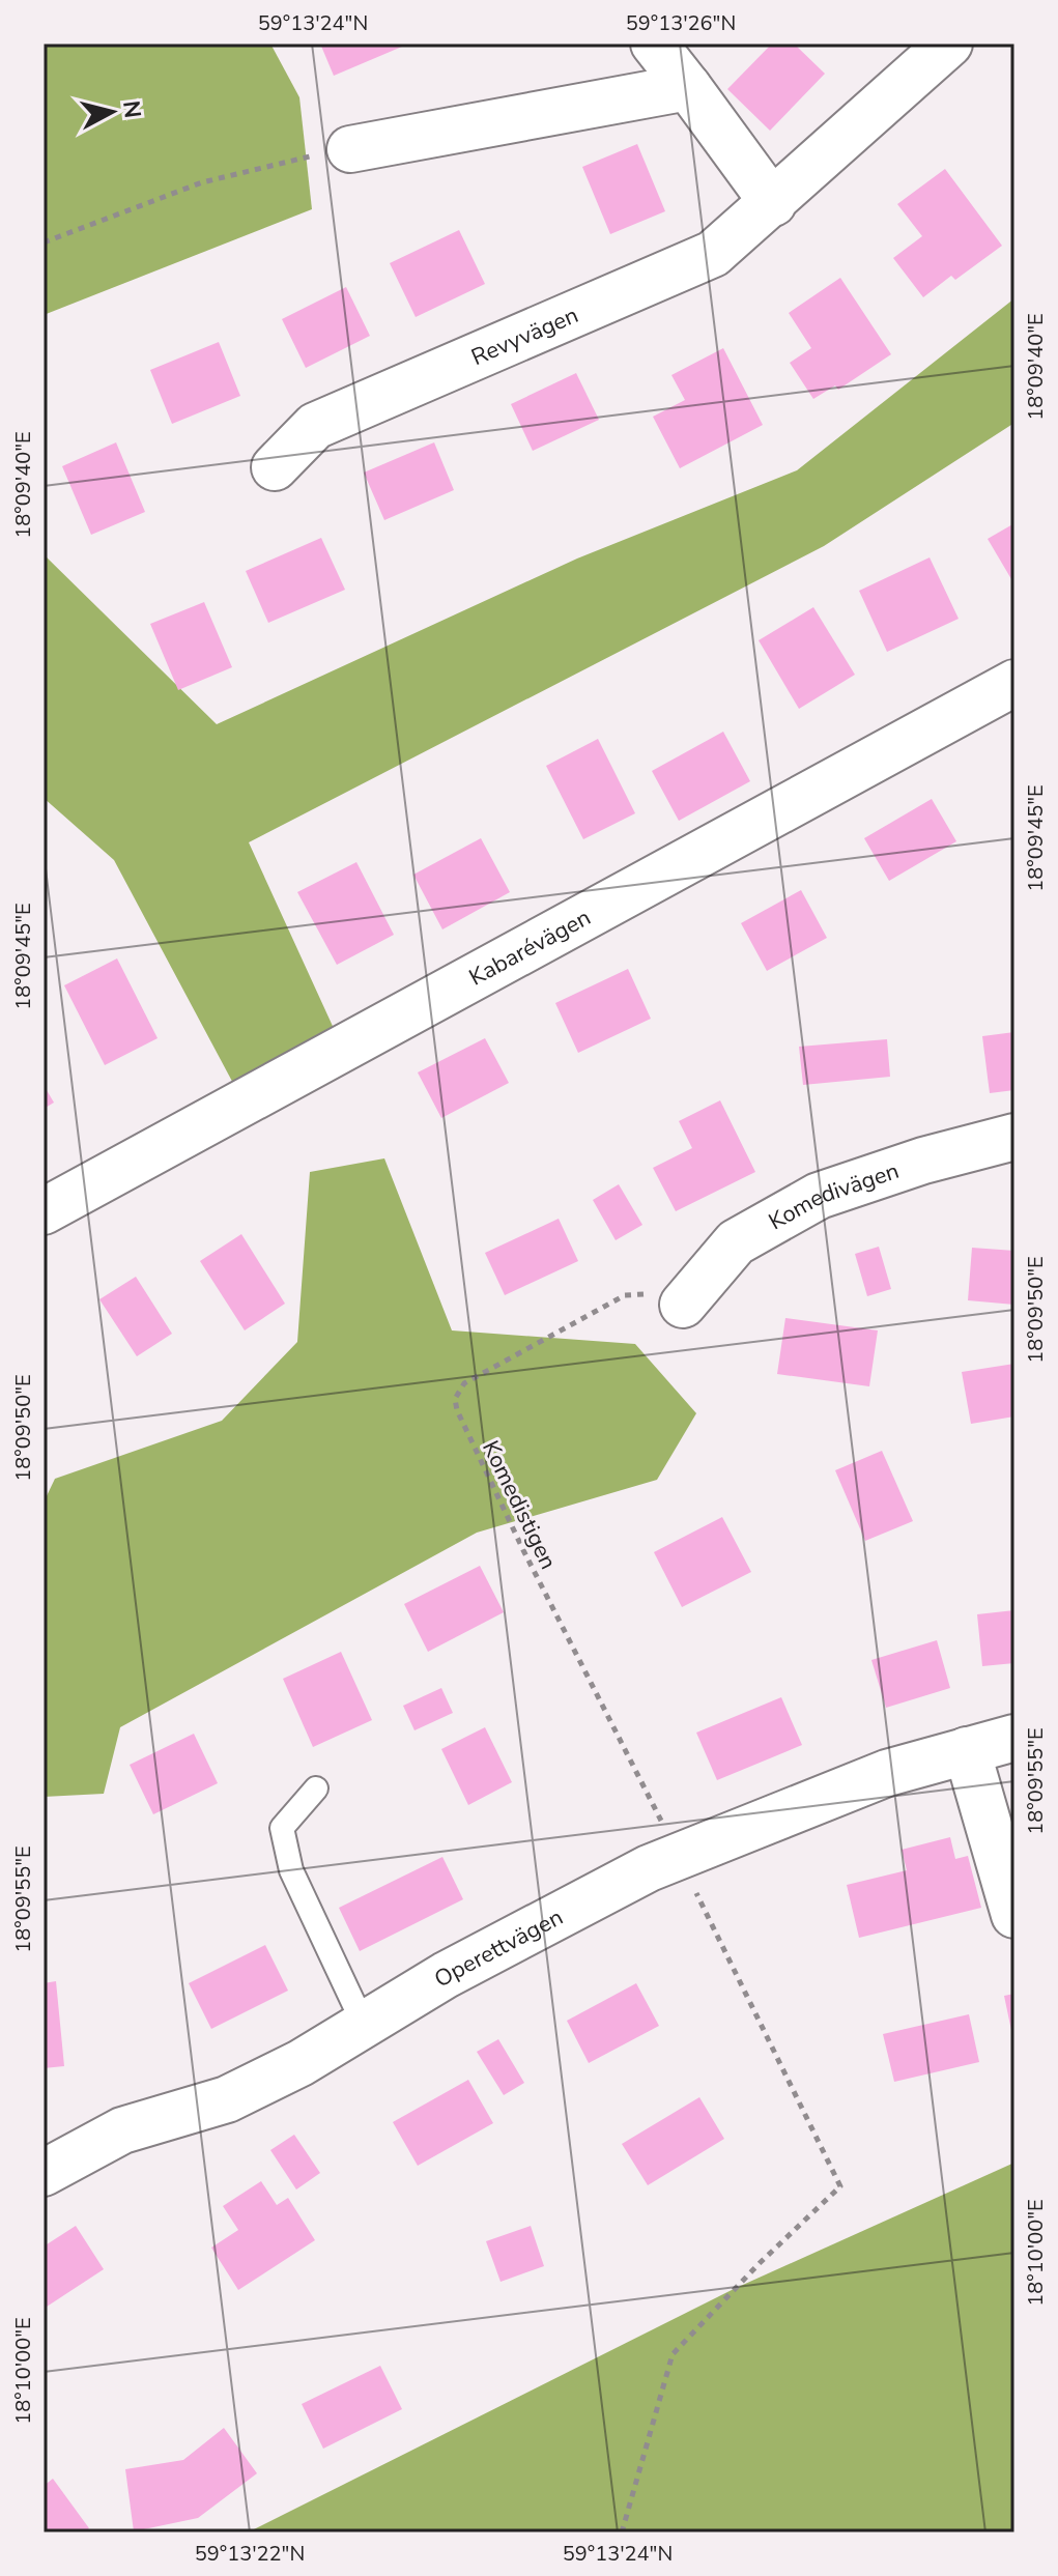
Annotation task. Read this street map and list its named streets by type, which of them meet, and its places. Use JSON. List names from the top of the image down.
{
  "streets": {
    "street": [
      "Revyvägen",
      "Kabarévägen",
      "Komedivägen",
      "Operettvägen"
    ],
    "path": ["Komedistigen"]
  },
  "crossings": [
    ["Komedivägen", "Komedistigen"],
    ["Komedistigen", "Operettvägen"]
  ],
  "north": "right",
  "coordinates": [
    "59°13'24\"N",
    "59°13'26\"N",
    "18°09'40\"E",
    "18°09'45\"E",
    "18°09'50\"E",
    "18°09'55\"E",
    "18°10'00\"E",
    "59°13'22\"N"
  ]
}
